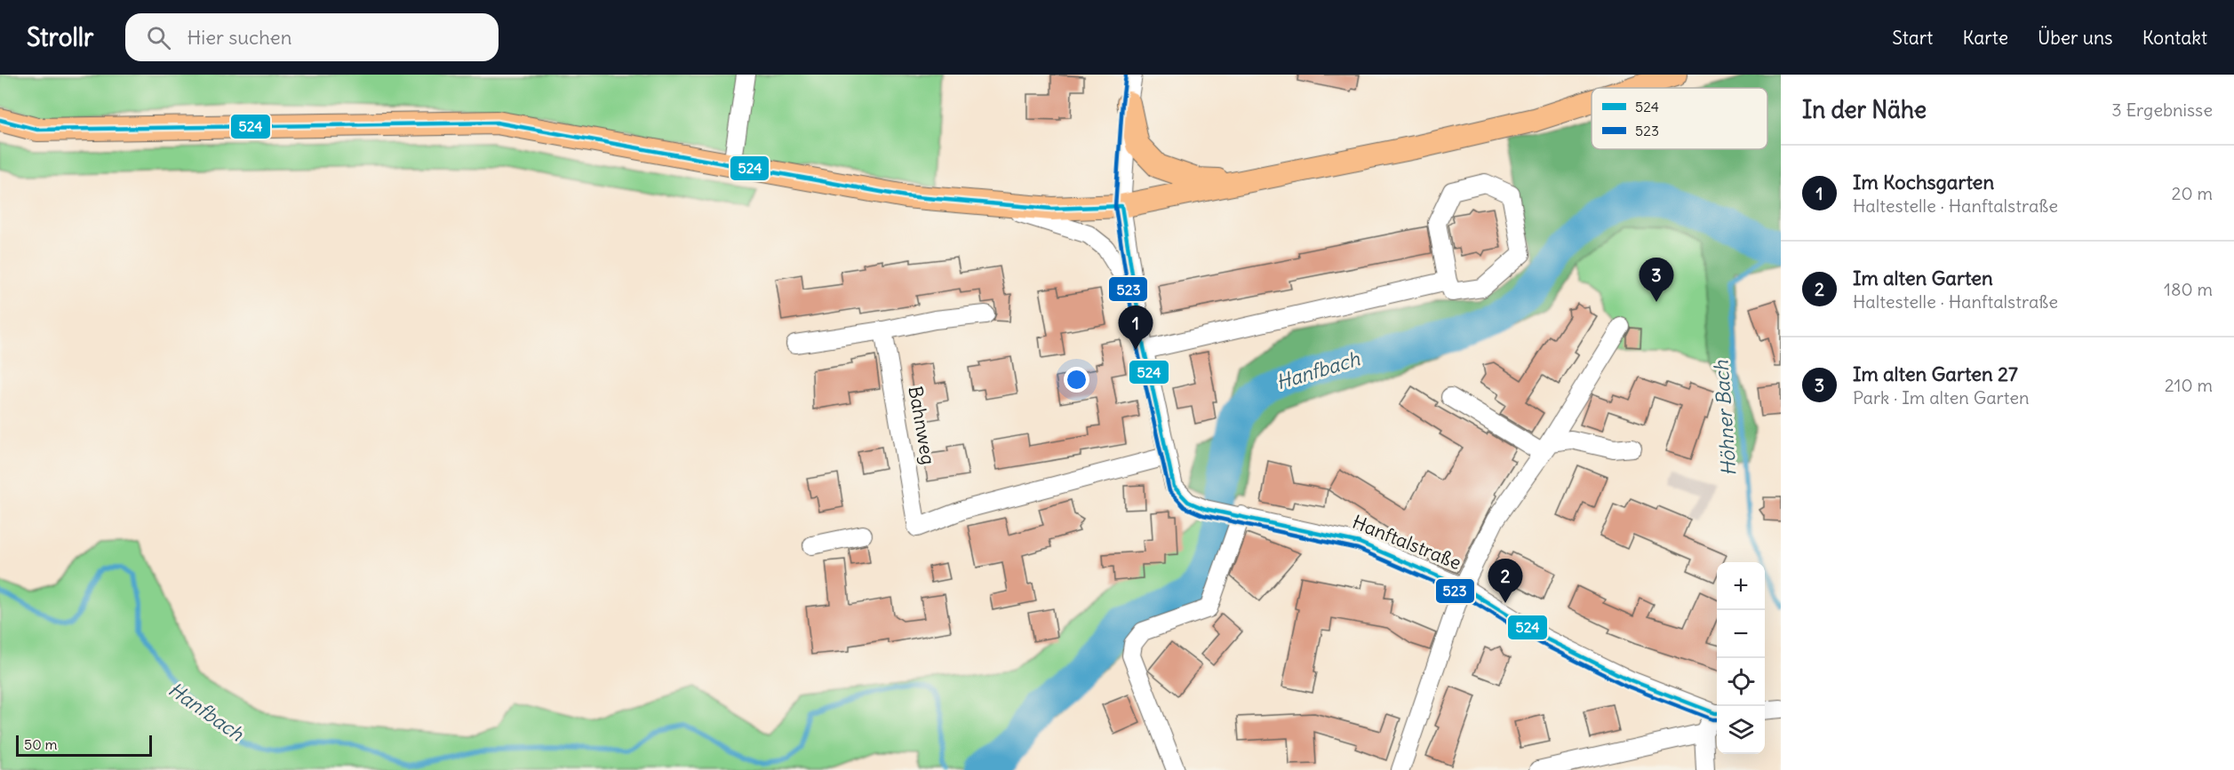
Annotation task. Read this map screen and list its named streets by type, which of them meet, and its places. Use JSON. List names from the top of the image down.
{
  "streets": {
    "street": ["Bahnweg", "Hanftalstraße"]
  },
  "crossings": [
    ["Bahnweg", "Hanftalstraße"]
  ],
  "water": ["Hanfbach", "Höhner Bach"],
  "lines": ["transit line 523", "transit line 524"],
  "legend": ["524", "523"],
  "scale_bar": "50 m",
  "page": {
    "header": "Strollr",
    "search": "Hier suchen",
    "nav": [
      "Start",
      "Karte",
      "Über uns",
      "Kontakt"
    ],
    "heading": ["In der Nähe", "3 Ergebnisse"],
    "list": [
      {
        "mark": "1",
        "name": "Im Kochsgarten",
        "note": "Haltestelle · Hanftalstraße",
        "value": "20 m"
      },
      {
        "mark": "2",
        "name": "Im alten Garten",
        "note": "Haltestelle · Hanftalstraße",
        "value": "180 m"
      },
      {
        "mark": "3",
        "name": "Im alten Garten 27",
        "note": "Park · Im alten Garten",
        "value": "210 m"
      }
    ],
    "pins": ["3", "1", "2"],
    "map_buttons": ["+", "−"],
    "scale": "50 m"
  }
}
